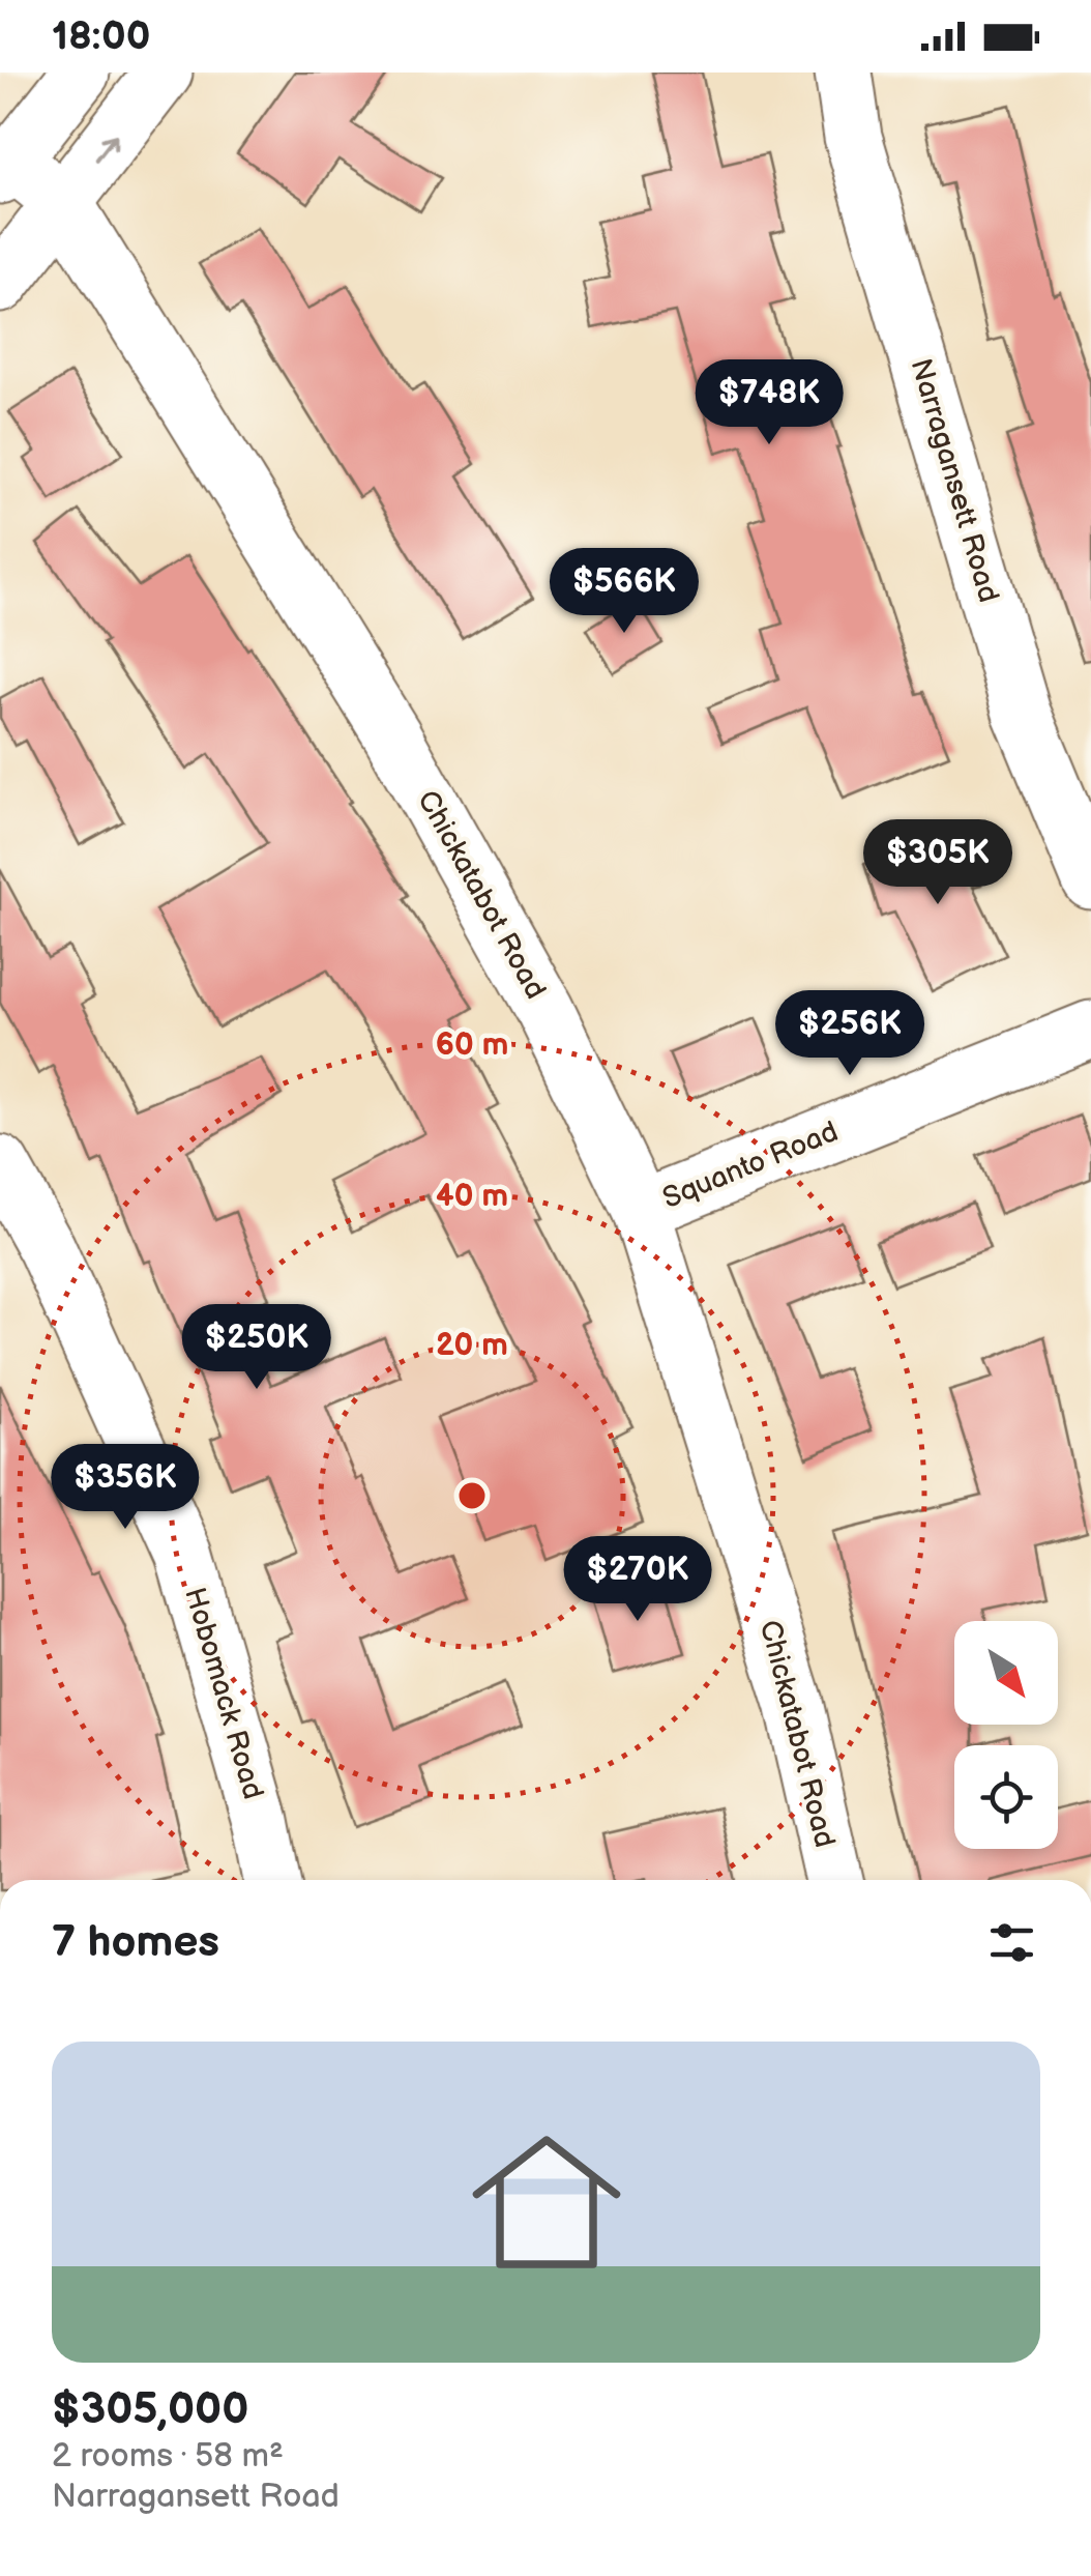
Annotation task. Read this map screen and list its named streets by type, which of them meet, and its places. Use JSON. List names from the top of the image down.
{
  "streets": {
    "street": [
      "Narragansett Road",
      "Chickatabot Road",
      "Squanto Road",
      "Hobomack Road"
    ]
  },
  "crossings": [
    ["Chickatabot Road", "Squanto Road"]
  ],
  "north": "bottom right",
  "page": {
    "status": "18:00",
    "price": [
      "$748K",
      "$566K",
      "$305K",
      "$256K",
      "$250K",
      "$356K",
      "$270K"
    ],
    "heading": "7 homes",
    "list": [
      {
        "name": "$305,000",
        "note": "2 rooms · 58 m² · Narragansett Road"
      }
    ]
  },
  "rings": ["60 m", "40 m", "20 m"]
}
